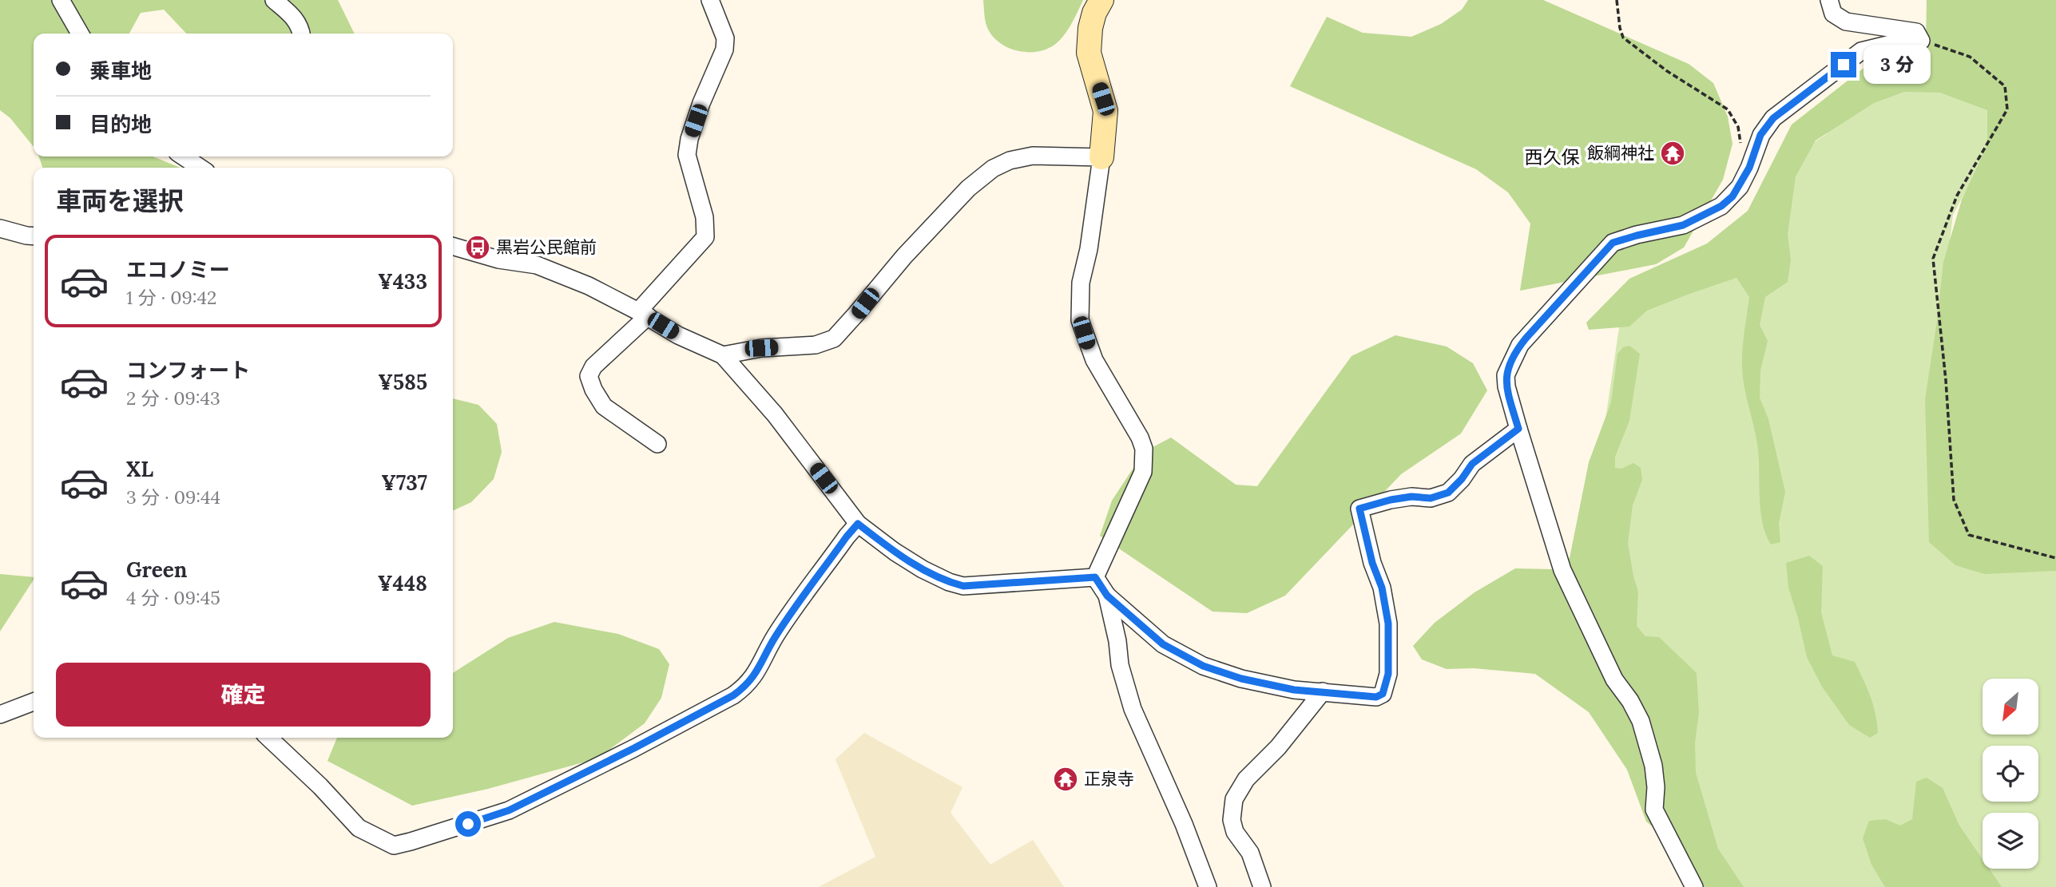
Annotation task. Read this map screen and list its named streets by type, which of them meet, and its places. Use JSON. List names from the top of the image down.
{
  "districts": ["西久保"],
  "places": {
    "temple": ["飯綱神社", "正泉寺"],
    "bus stop": ["黒岩公民館前"]
  },
  "north": "bottom left",
  "page": {
    "banner": ["乗車地", "目的地"],
    "bubble": "3 分",
    "heading": "車両を選択",
    "list": [
      {
        "name": "エコノミー",
        "note": "1 分 · 09:42",
        "value": "¥433"
      },
      {
        "name": "コンフォート",
        "note": "2 分 · 09:43",
        "value": "¥585"
      },
      {
        "name": "XL",
        "note": "3 分 · 09:44",
        "value": "¥737"
      },
      {
        "name": "Green",
        "note": "4 分 · 09:45",
        "value": "¥448"
      }
    ],
    "buttons": "確定"
  }
}
